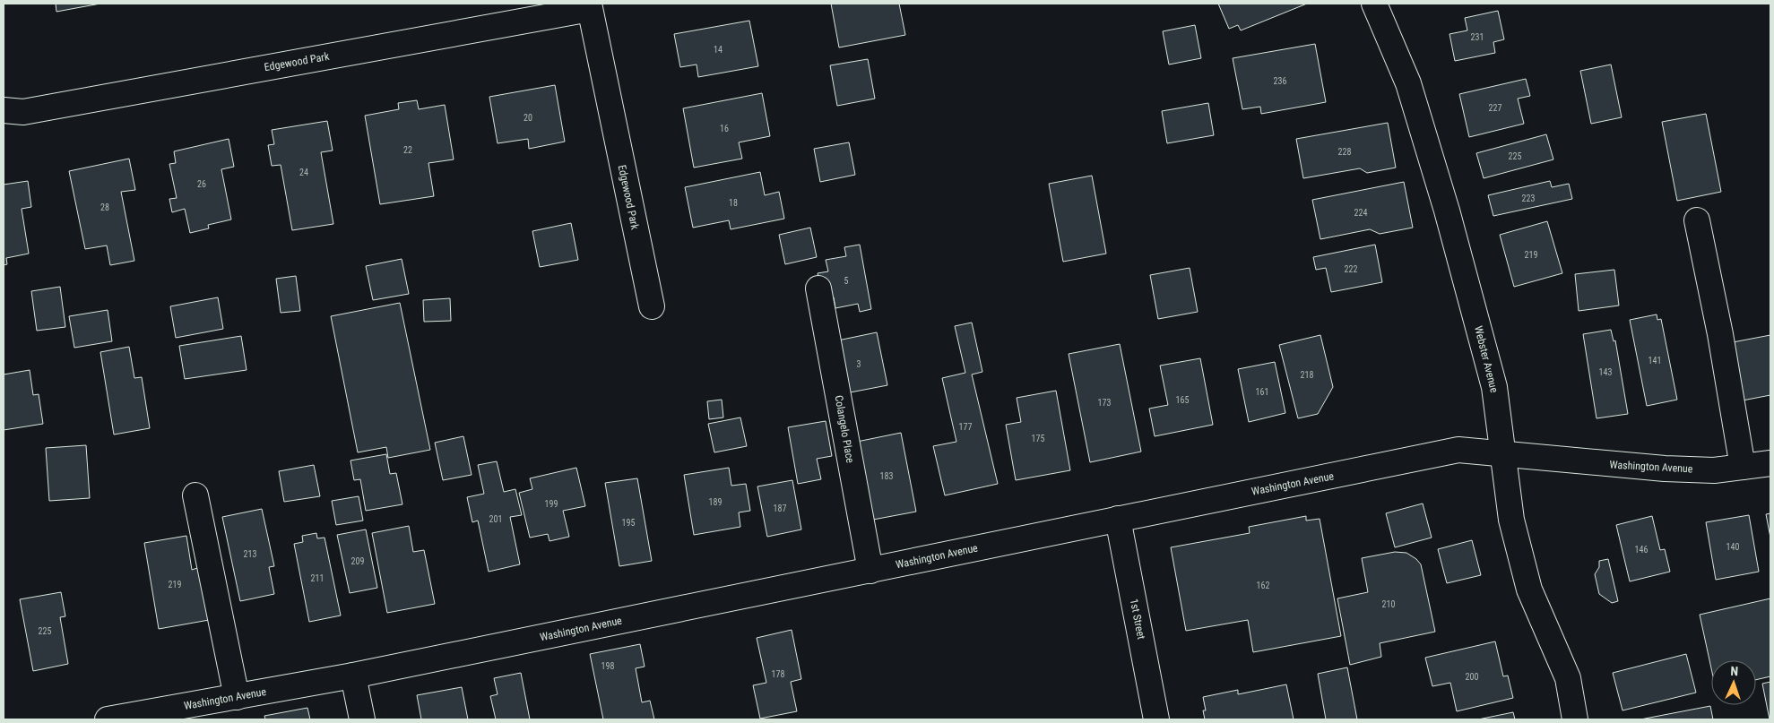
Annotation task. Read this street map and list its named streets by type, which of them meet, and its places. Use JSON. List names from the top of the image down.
{
  "streets": {
    "street": [
      "Edgewood Park",
      "Webster Avenue",
      "Colangelo Place",
      "Washington Avenue",
      "1st Street"
    ]
  },
  "crossings": [
    ["Webster Avenue", "Washington Avenue"],
    ["Colangelo Place", "Washington Avenue"],
    ["Washington Avenue", "1st Street"]
  ],
  "house_numbers": [
    "231",
    "14",
    "236",
    "227",
    "20",
    "16",
    "22",
    "228",
    "225",
    "24",
    "26",
    "223",
    "18",
    "28",
    "224",
    "219",
    "222",
    "5",
    "141",
    "3",
    "143",
    "218",
    "161",
    "165",
    "173",
    "177",
    "175",
    "183",
    "189",
    "199",
    "187",
    "201",
    "195",
    "140",
    "146",
    "213",
    "209",
    "211",
    "219",
    "162",
    "210",
    "225",
    "198",
    "178",
    "200"
  ],
  "north": "top"
}
